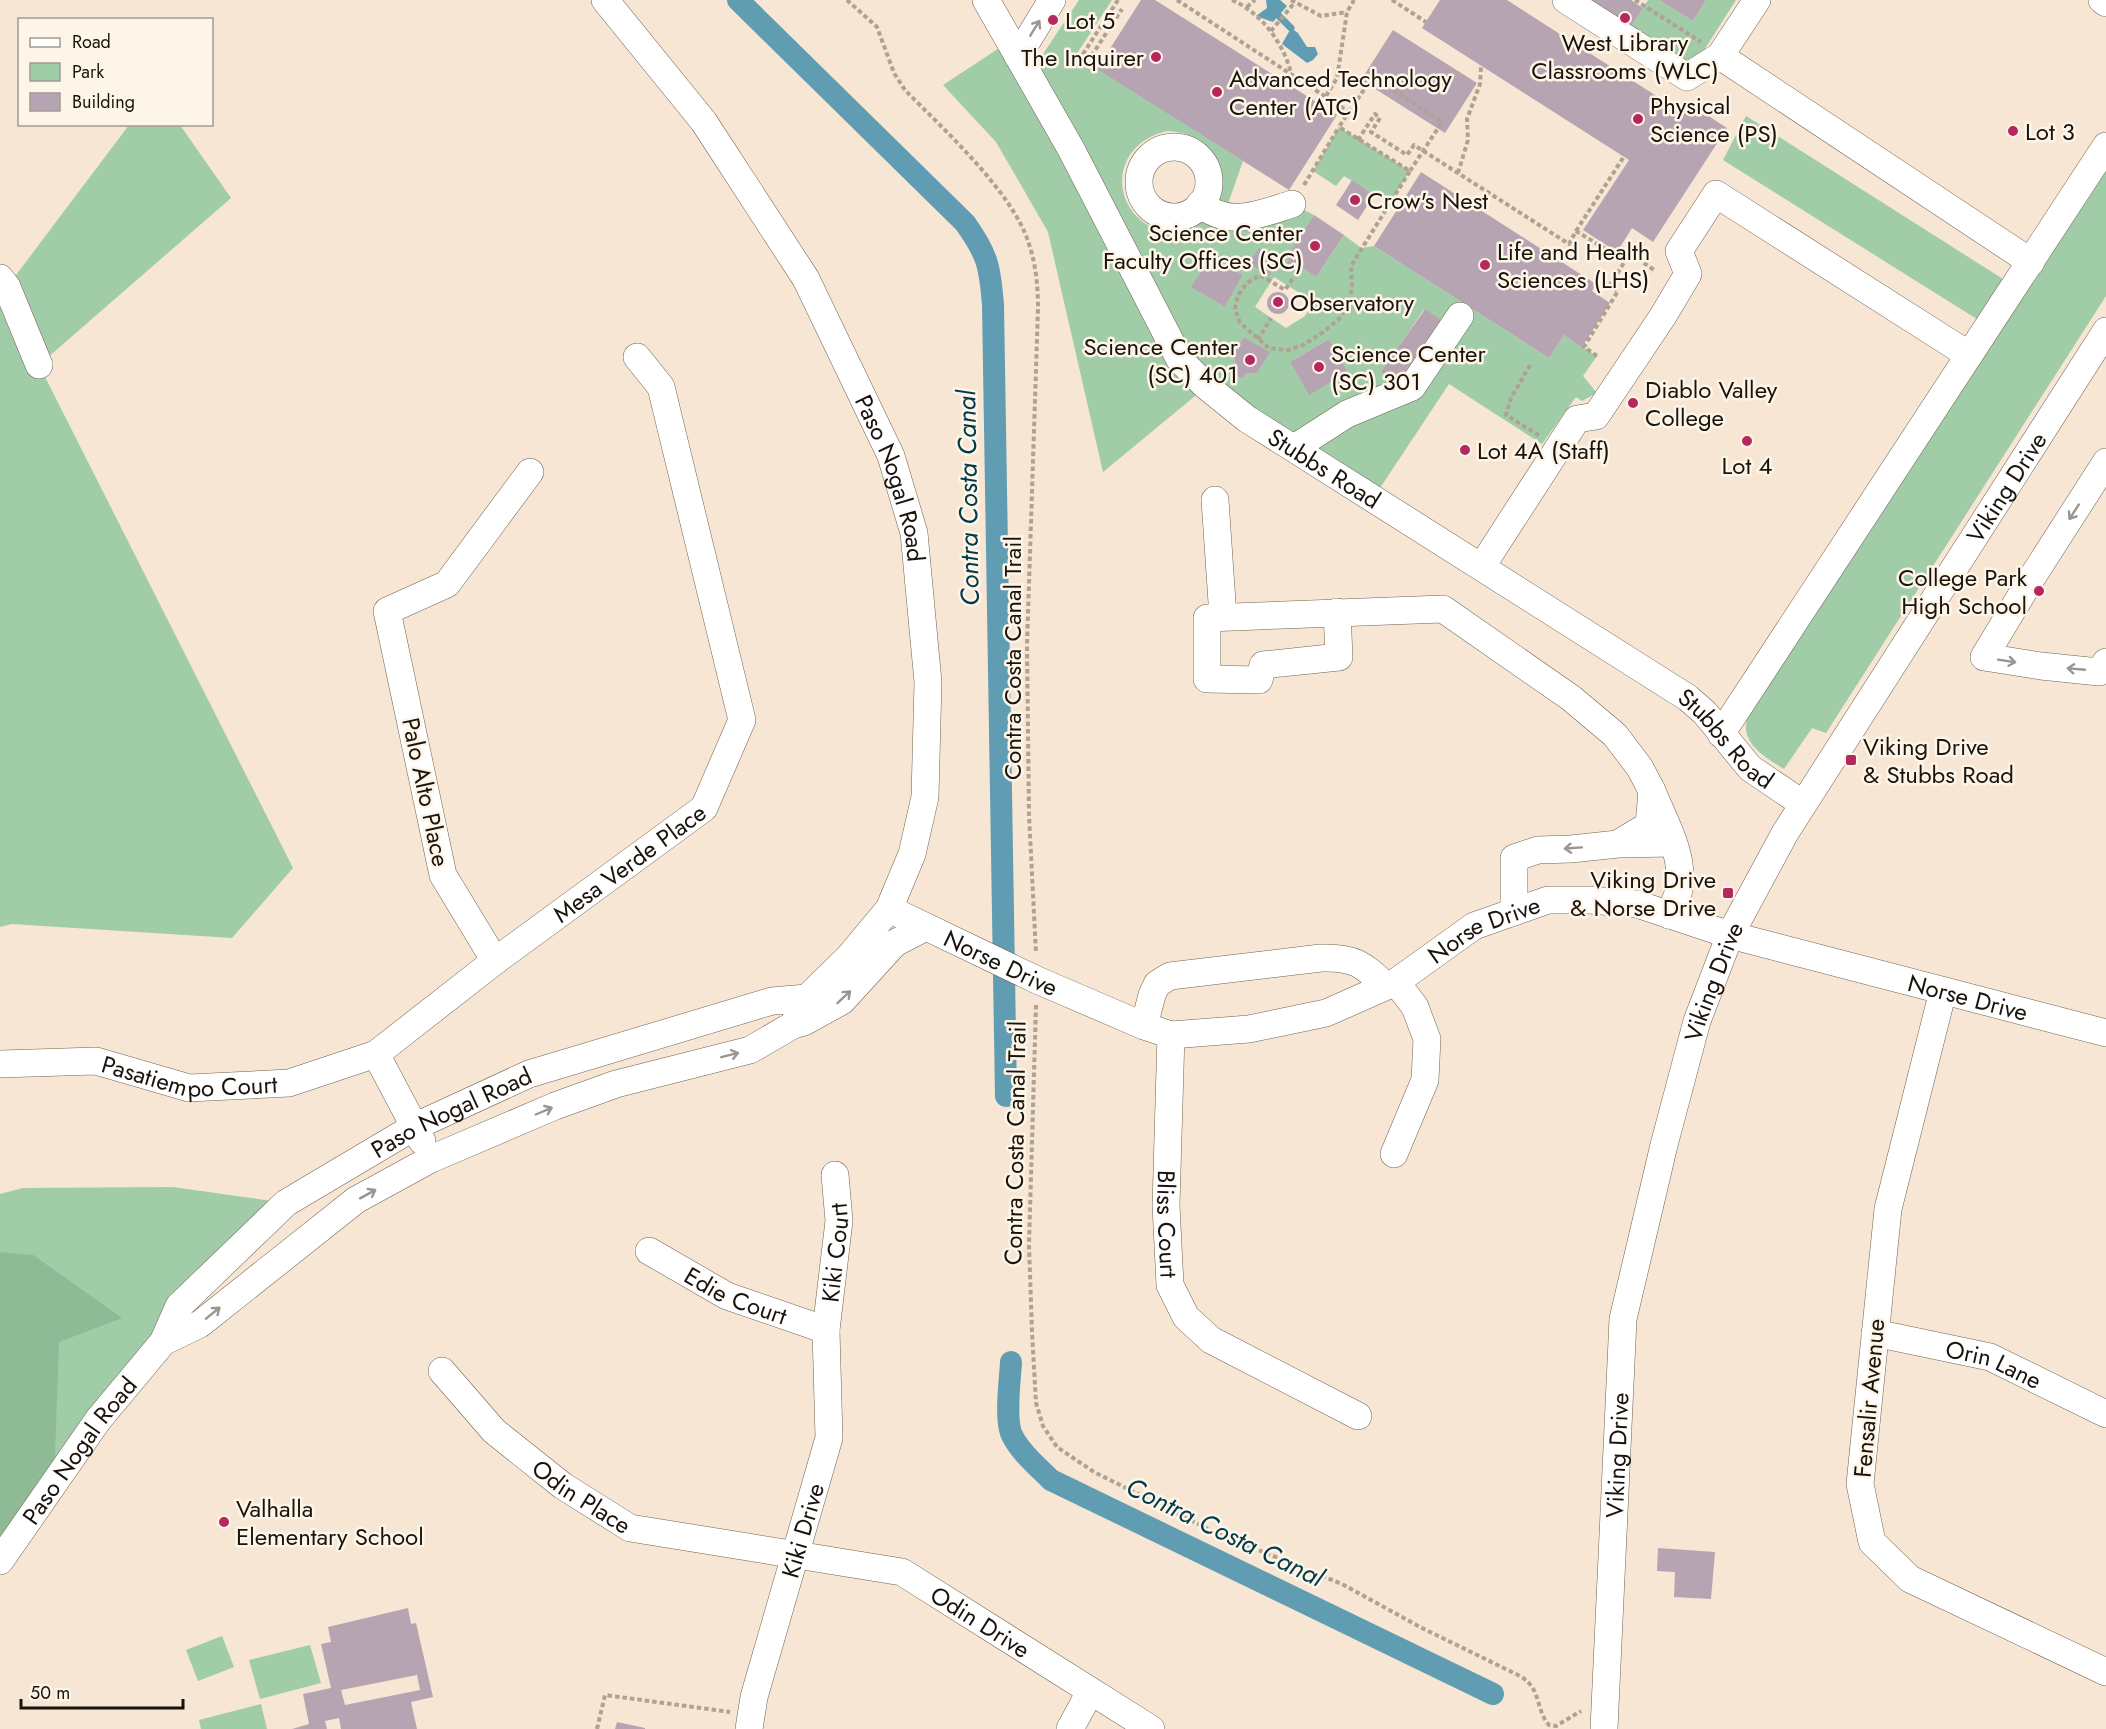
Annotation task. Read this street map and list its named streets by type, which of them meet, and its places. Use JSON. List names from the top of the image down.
{
  "streets": {
    "street": [
      "Stubbs Road",
      "Paso Nogal Road",
      "Viking Drive",
      "Palo Alto Place",
      "Mesa Verde Place",
      "Norse Drive",
      "Pasatiempo Court",
      "Bliss Court",
      "Kiki Court",
      "Edie Court",
      "Orin Lane",
      "Fensalir Avenue",
      "Odin Place",
      "Kiki Drive",
      "Odin Drive"
    ],
    "path": ["Contra Costa Canal Trail"]
  },
  "crossings": [
    ["Stubbs Road", "Viking Drive"],
    ["Paso Nogal Road", "Norse Drive"],
    ["Viking Drive", "Contra Costa Canal Trail"],
    ["Viking Drive", "Norse Drive"],
    ["Contra Costa Canal Trail", "Norse Drive"],
    ["Palo Alto Place", "Mesa Verde Place"],
    ["Mesa Verde Place", "Pasatiempo Court"],
    ["Norse Drive", "Bliss Court"],
    ["Norse Drive", "Fensalir Avenue"],
    ["Kiki Court", "Edie Court"],
    ["Kiki Court", "Kiki Drive"],
    ["Edie Court", "Kiki Drive"],
    ["Orin Lane", "Fensalir Avenue"],
    ["Odin Place", "Kiki Drive"],
    ["Odin Place", "Odin Drive"],
    ["Kiki Drive", "Odin Drive"]
  ],
  "water": ["Contra Costa Canal"],
  "places": {
    "other": [
      "West Library Classrooms (WLC)",
      "Lot 5",
      "The Inquirer",
      "Advanced Technology Center (ATC)",
      "Physical Science (PS)",
      "Lot 3",
      "Crow's Nest",
      "Science Center Faculty Offices (SC)",
      "Life and Health Sciences (LHS)",
      "Observatory",
      "Science Center (SC) 401",
      "Science Center (SC) 301",
      "Diablo Valley College",
      "Lot 4",
      "Lot 4A (Staff)",
      "College Park High School",
      "Valhalla Elementary School"
    ],
    "transit": ["Viking Drive & Stubbs Road", "Viking Drive & Norse Drive"]
  },
  "legend": ["Road", "Park", "Building"],
  "scale_bar": "50 m"
}
